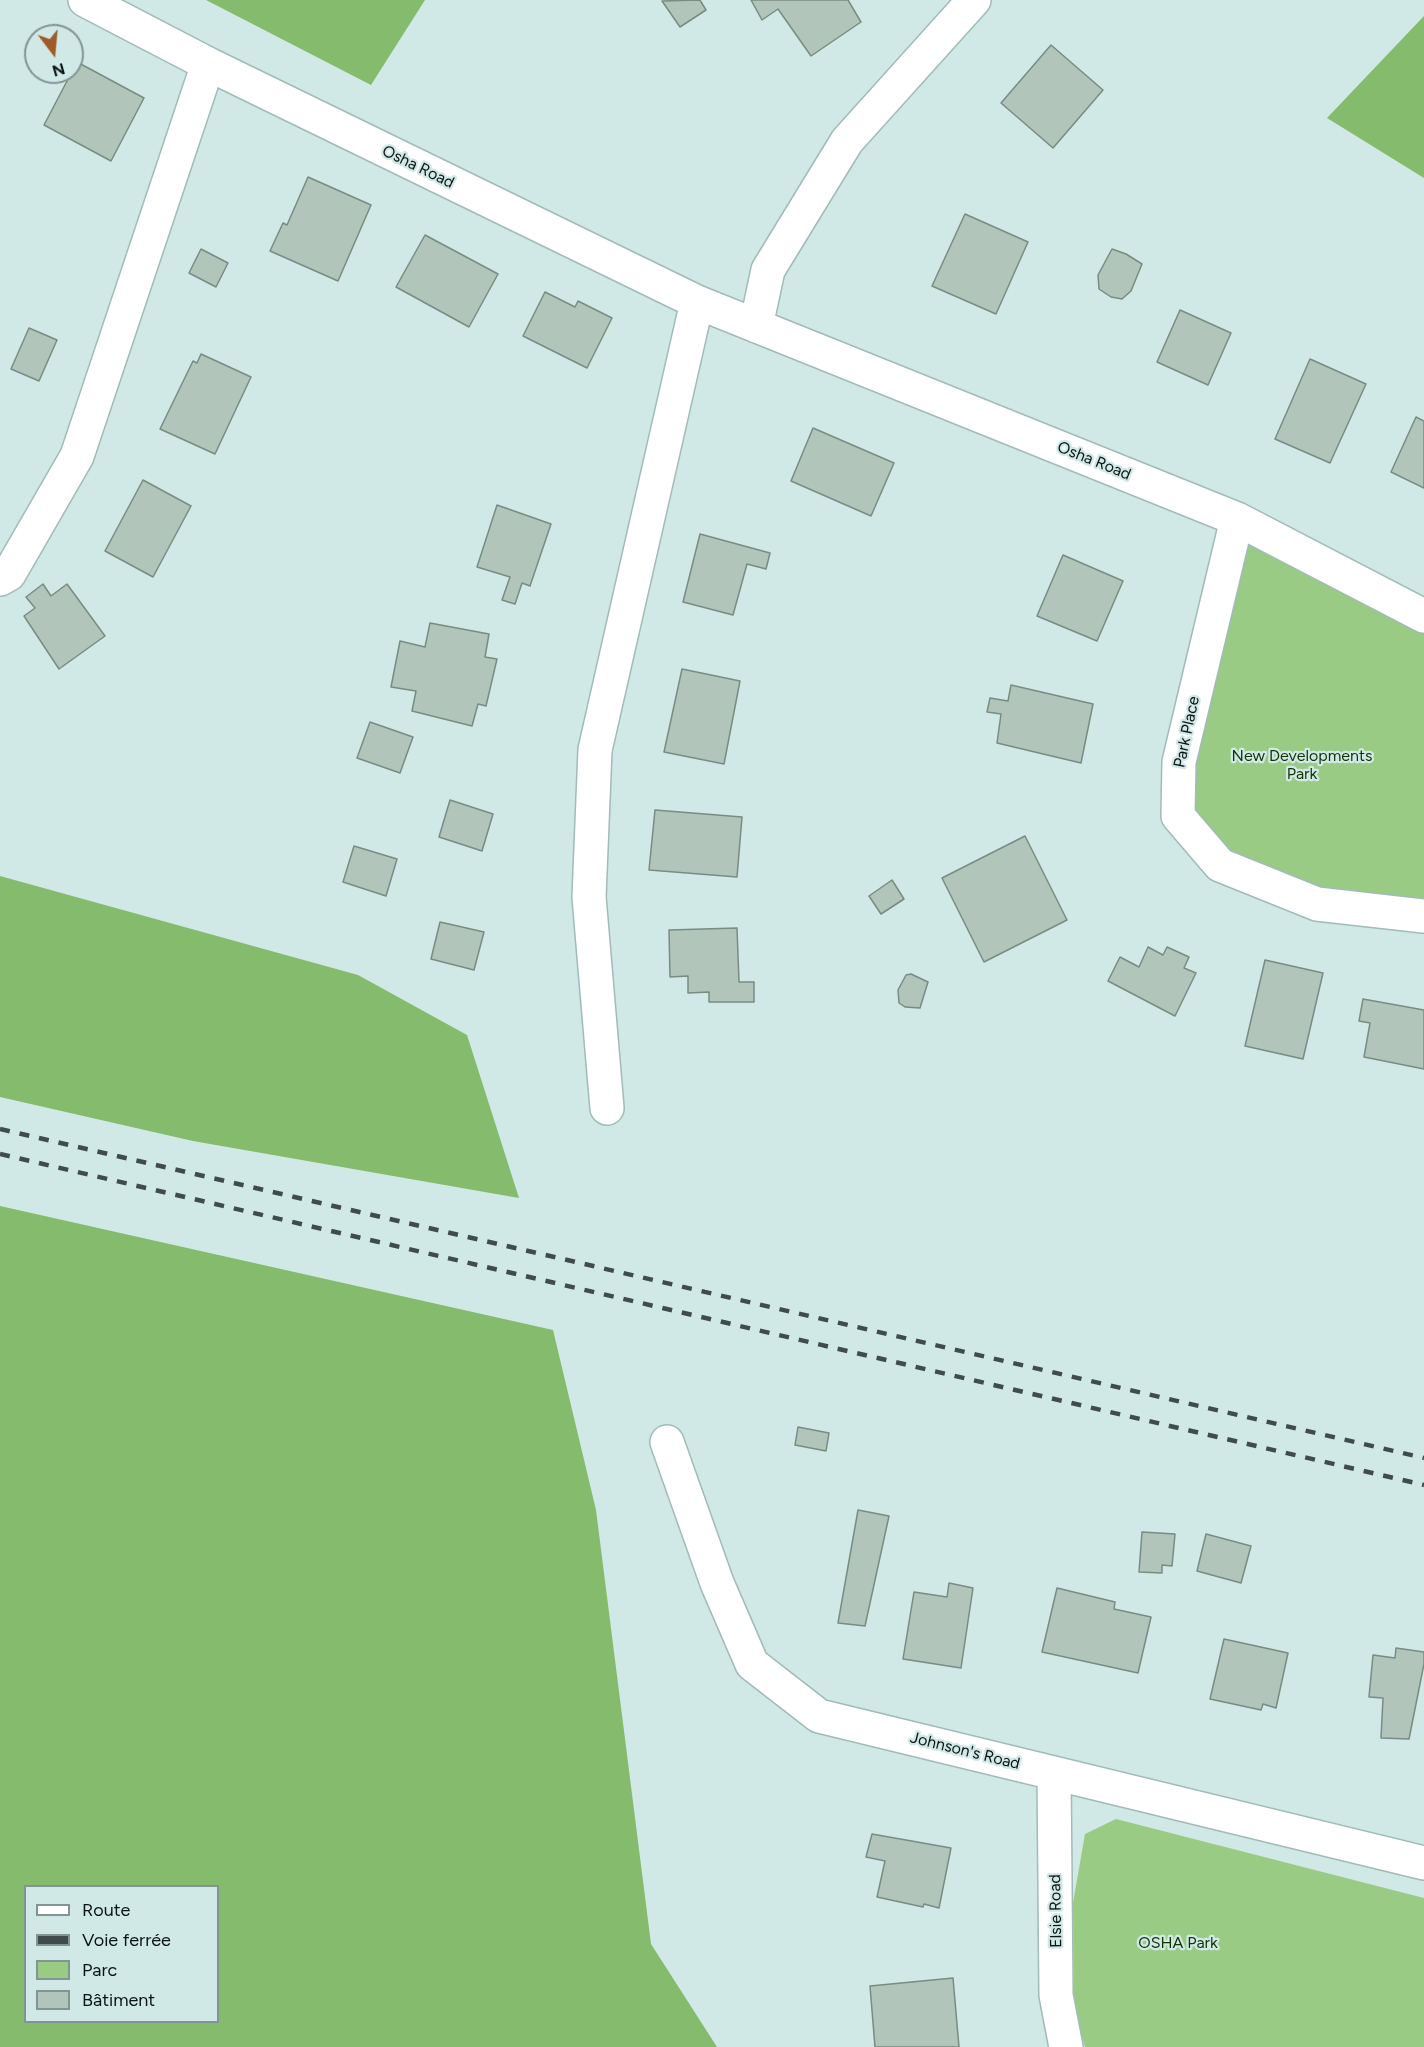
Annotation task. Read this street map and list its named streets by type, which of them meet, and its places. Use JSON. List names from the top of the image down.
{
  "streets": {
    "street": [
      "Osha Road",
      "Park Place",
      "Johnson's Road",
      "Elsie Road"
    ]
  },
  "crossings": [
    ["Osha Road", "Park Place"],
    ["Johnson's Road", "Elsie Road"]
  ],
  "parks": ["New Developments Park", "OSHA Park"],
  "legend": [
    "Route",
    "Voie ferrée",
    "Parc",
    "Bâtiment"
  ],
  "north": "bottom"
}
